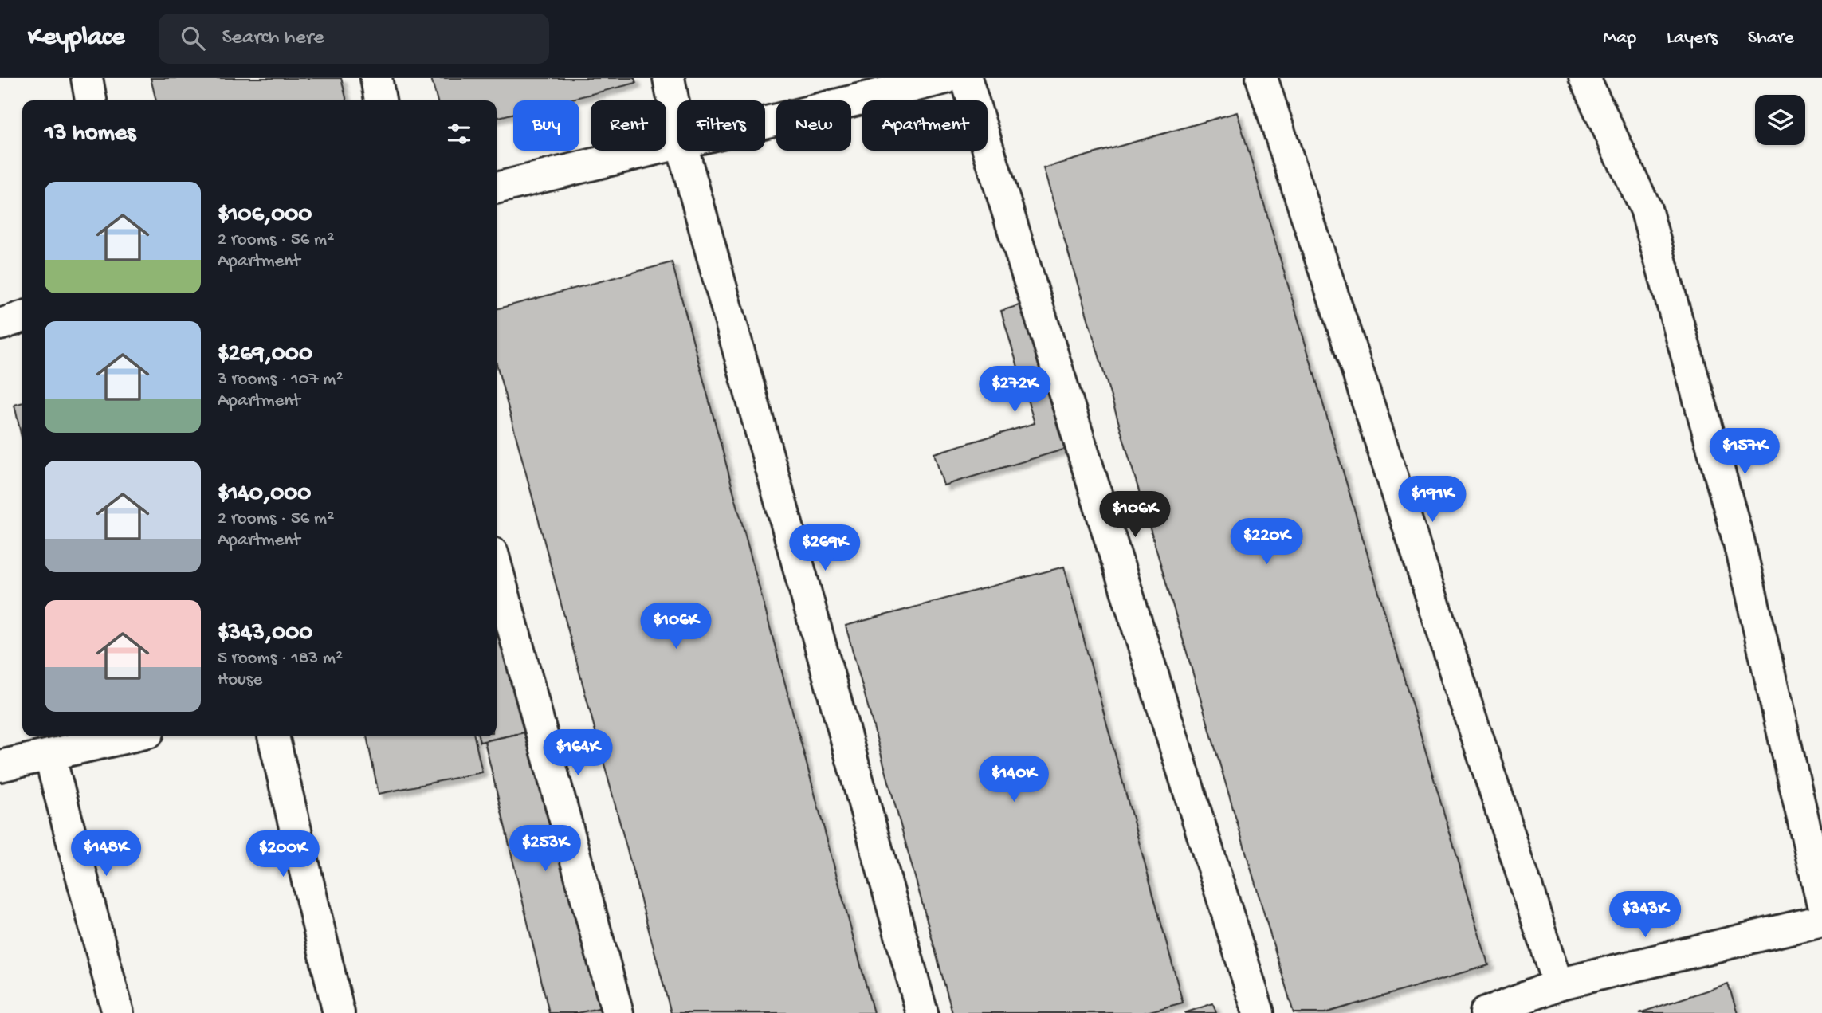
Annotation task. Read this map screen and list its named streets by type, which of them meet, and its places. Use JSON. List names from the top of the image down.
{
  "page": {
    "header": "Keyplace",
    "search": "Search here",
    "nav": ["Map", "Layers", "Share"],
    "chip": [
      "Buy",
      "Rent",
      "Filters",
      "New",
      "Apartment"
    ],
    "heading": "13 homes",
    "list": [
      {
        "name": "$106,000",
        "note": "2 rooms · 56 m² · Apartment"
      },
      {
        "name": "$269,000",
        "note": "3 rooms · 107 m² · Apartment"
      },
      {
        "name": "$140,000",
        "note": "2 rooms · 56 m² · Apartment"
      },
      {
        "name": "$343,000",
        "note": "5 rooms · 183 m² · House"
      }
    ],
    "price": [
      "$272K",
      "$157K",
      "$191K",
      "$106K",
      "$220K",
      "$269K",
      "$106K",
      "$164K",
      "$140K",
      "$253K",
      "$148K",
      "$200K",
      "$343K"
    ]
  }
}
